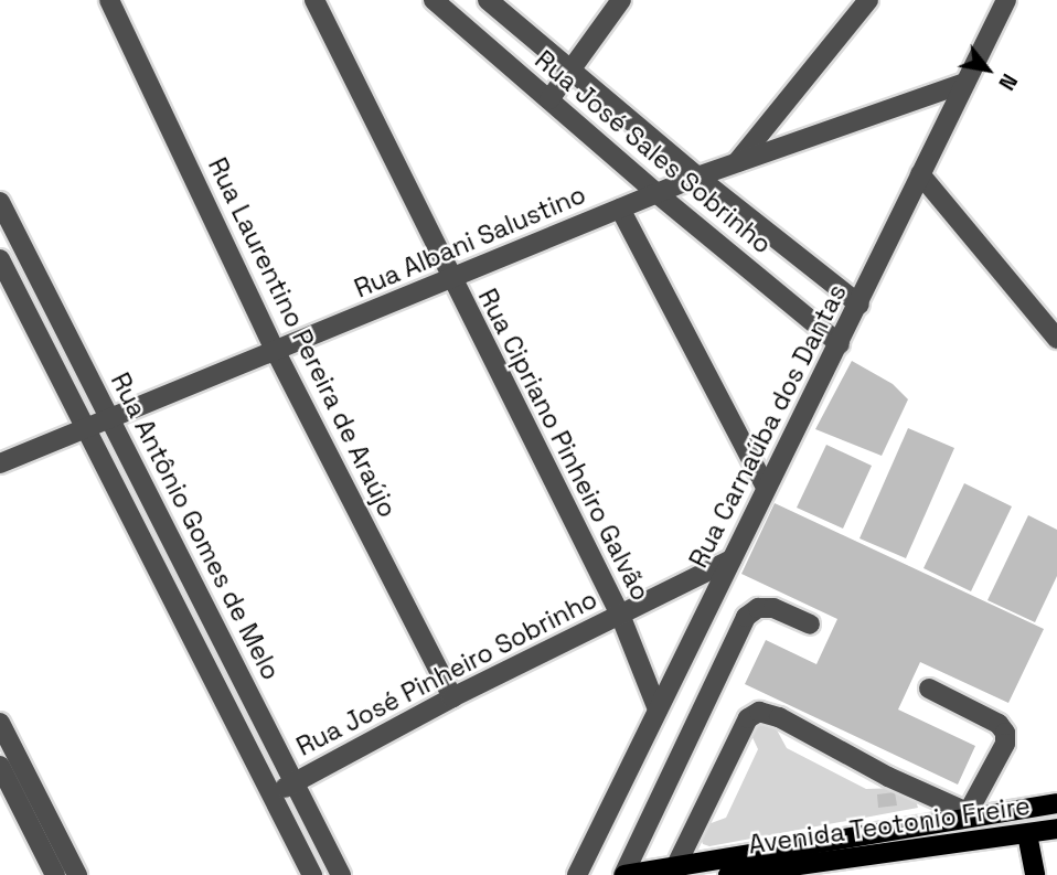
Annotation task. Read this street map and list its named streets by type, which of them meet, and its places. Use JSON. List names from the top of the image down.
{
  "streets": {
    "main road": ["Avenida Teotonio Freire"],
    "street": [
      "Rua José Sales Sobrinho",
      "Rua Albani Salustino",
      "Rua Laurentino Pereira de Araújo",
      "Rua Carnaúba dos Dantas",
      "Rua Cipriano Pinheiro Galvão",
      "Rua Antônio Gomes de Melo",
      "Rua José Pinheiro Sobrinho"
    ]
  },
  "crossings": [
    ["Rua José Sales Sobrinho", "Rua Albani Salustino"],
    ["Rua José Sales Sobrinho", "Rua Carnaúba dos Dantas"],
    ["Rua Albani Salustino", "Rua Laurentino Pereira de Araújo"],
    ["Rua Albani Salustino", "Rua Carnaúba dos Dantas"],
    ["Rua Albani Salustino", "Rua Cipriano Pinheiro Galvão"],
    ["Rua Albani Salustino", "Rua Antônio Gomes de Melo"],
    ["Rua Laurentino Pereira de Araújo", "Rua José Pinheiro Sobrinho"],
    ["Rua Carnaúba dos Dantas", "Rua Cipriano Pinheiro Galvão"],
    ["Rua Carnaúba dos Dantas", "Rua José Pinheiro Sobrinho"],
    ["Rua Cipriano Pinheiro Galvão", "Rua José Pinheiro Sobrinho"],
    ["Rua Antônio Gomes de Melo", "Rua José Pinheiro Sobrinho"]
  ],
  "north": "bottom right"
}
